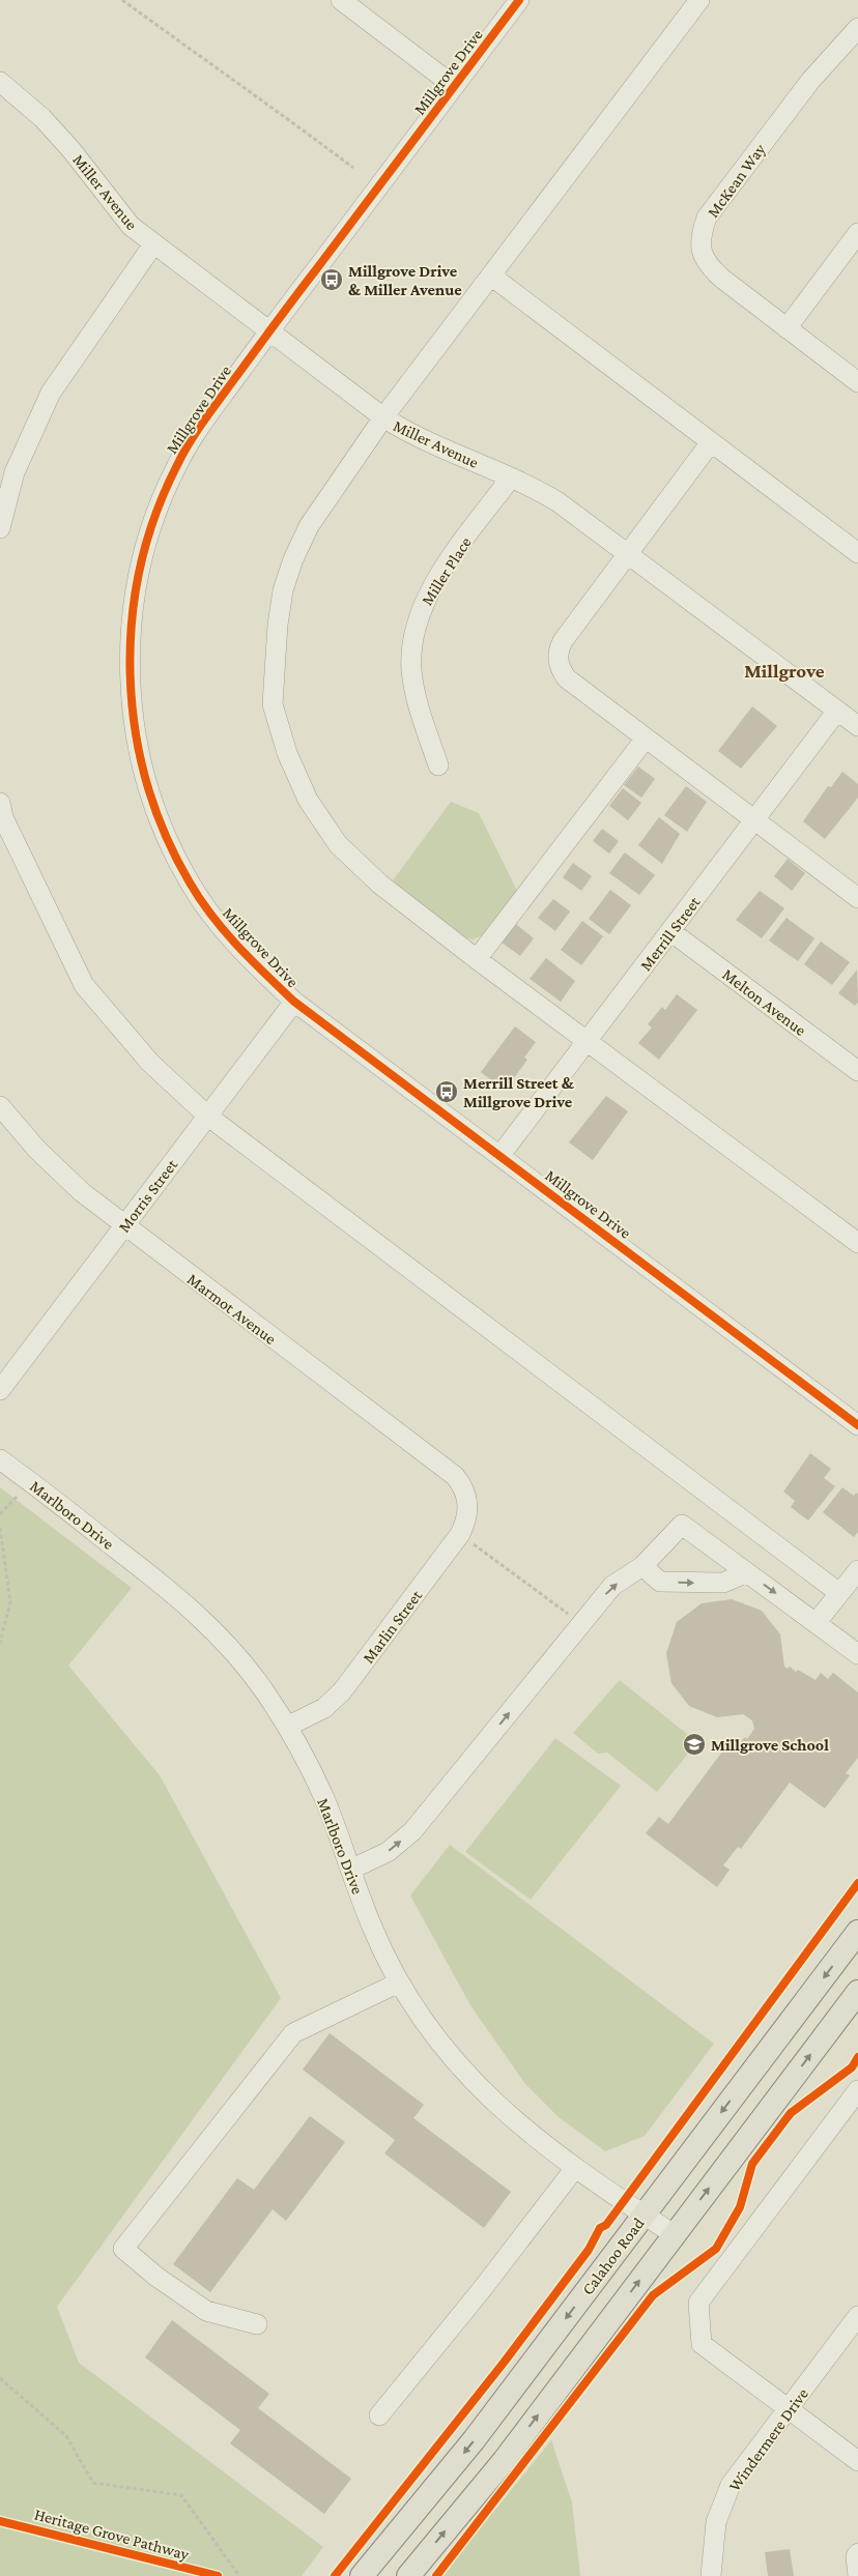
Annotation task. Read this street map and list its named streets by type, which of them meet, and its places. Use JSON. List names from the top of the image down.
{
  "streets": {
    "main road": ["Calahoo Road"],
    "street": [
      "Millgrove Drive",
      "McKean Way",
      "Miller Avenue",
      "Miller Place",
      "Merrill Street",
      "Melton Avenue",
      "Morris Street",
      "Marmot Avenue",
      "Marlboro Drive",
      "Marlin Street",
      "Windermere Drive"
    ],
    "cycle path": ["Heritage Grove Pathway"]
  },
  "crossings": [
    ["Millgrove Drive", "Miller Avenue"],
    ["Millgrove Drive", "Merrill Street"],
    ["Millgrove Drive", "Morris Street"],
    ["Miller Avenue", "Miller Place"],
    ["Miller Avenue", "Merrill Street"],
    ["Merrill Street", "Melton Avenue"],
    ["Morris Street", "Marmot Avenue"],
    ["Marmot Avenue", "Marlin Street"],
    ["Marlboro Drive", "Marlin Street"],
    ["Marlboro Drive", "Calahoo Road"]
  ],
  "districts": ["Millgrove"],
  "places": {
    "bus stop": ["Millgrove Drive & Miller Avenue", "Merrill Street & Millgrove Drive"],
    "school or university": ["Millgrove School"]
  }
}
